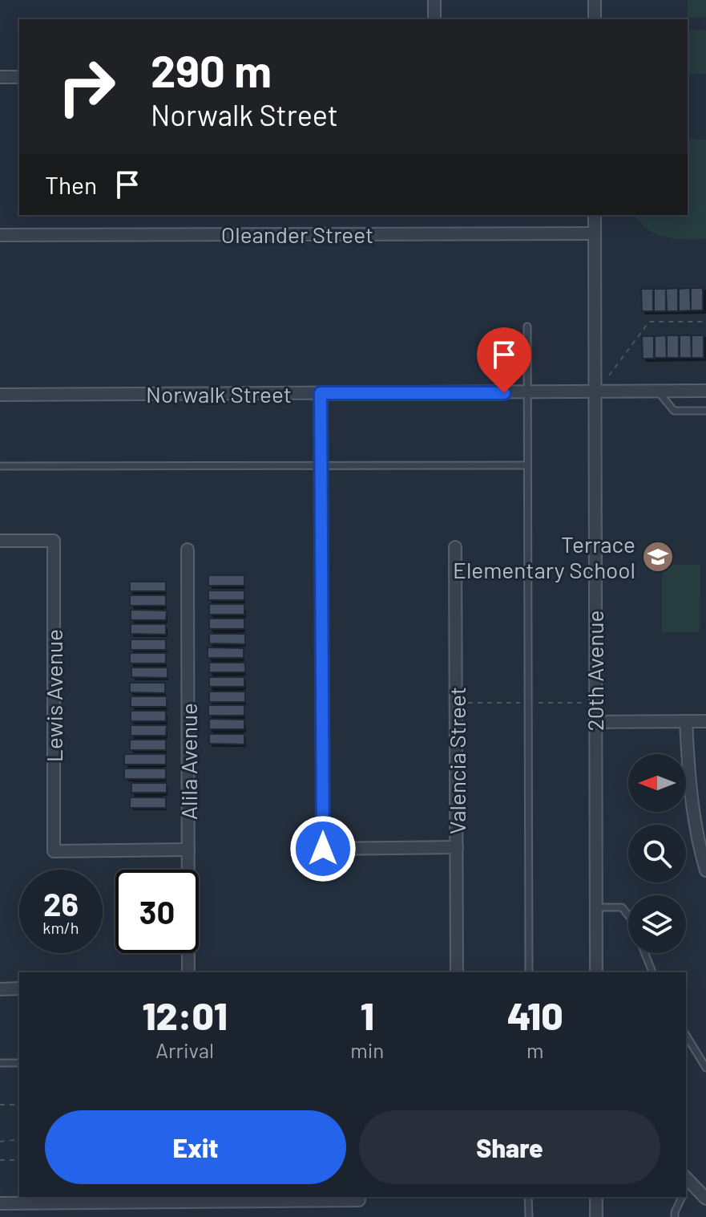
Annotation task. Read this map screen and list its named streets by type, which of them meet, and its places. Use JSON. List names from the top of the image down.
{
  "streets": {
    "street": [
      "Oleander Street",
      "Norwalk Street",
      "20th Avenue",
      "Lewis Avenue",
      "Valencia Street",
      "Alila Avenue"
    ]
  },
  "crossings": [
    ["Oleander Street", "20th Avenue"],
    ["Norwalk Street", "20th Avenue"],
    ["Lewis Avenue", "Alila Avenue"]
  ],
  "places": {
    "school or university": ["Terrace Elementary School"]
  },
  "north": "left",
  "page": {
    "turn": ["290 m", "Norwalk Street"],
    "then": "Then",
    "speed": "26 km/h",
    "limit": "30",
    "eta": [
      "12:01",
      "Arrival",
      "1",
      "min",
      "410",
      "m"
    ],
    "buttons": ["Exit", "Share"]
  }
}
